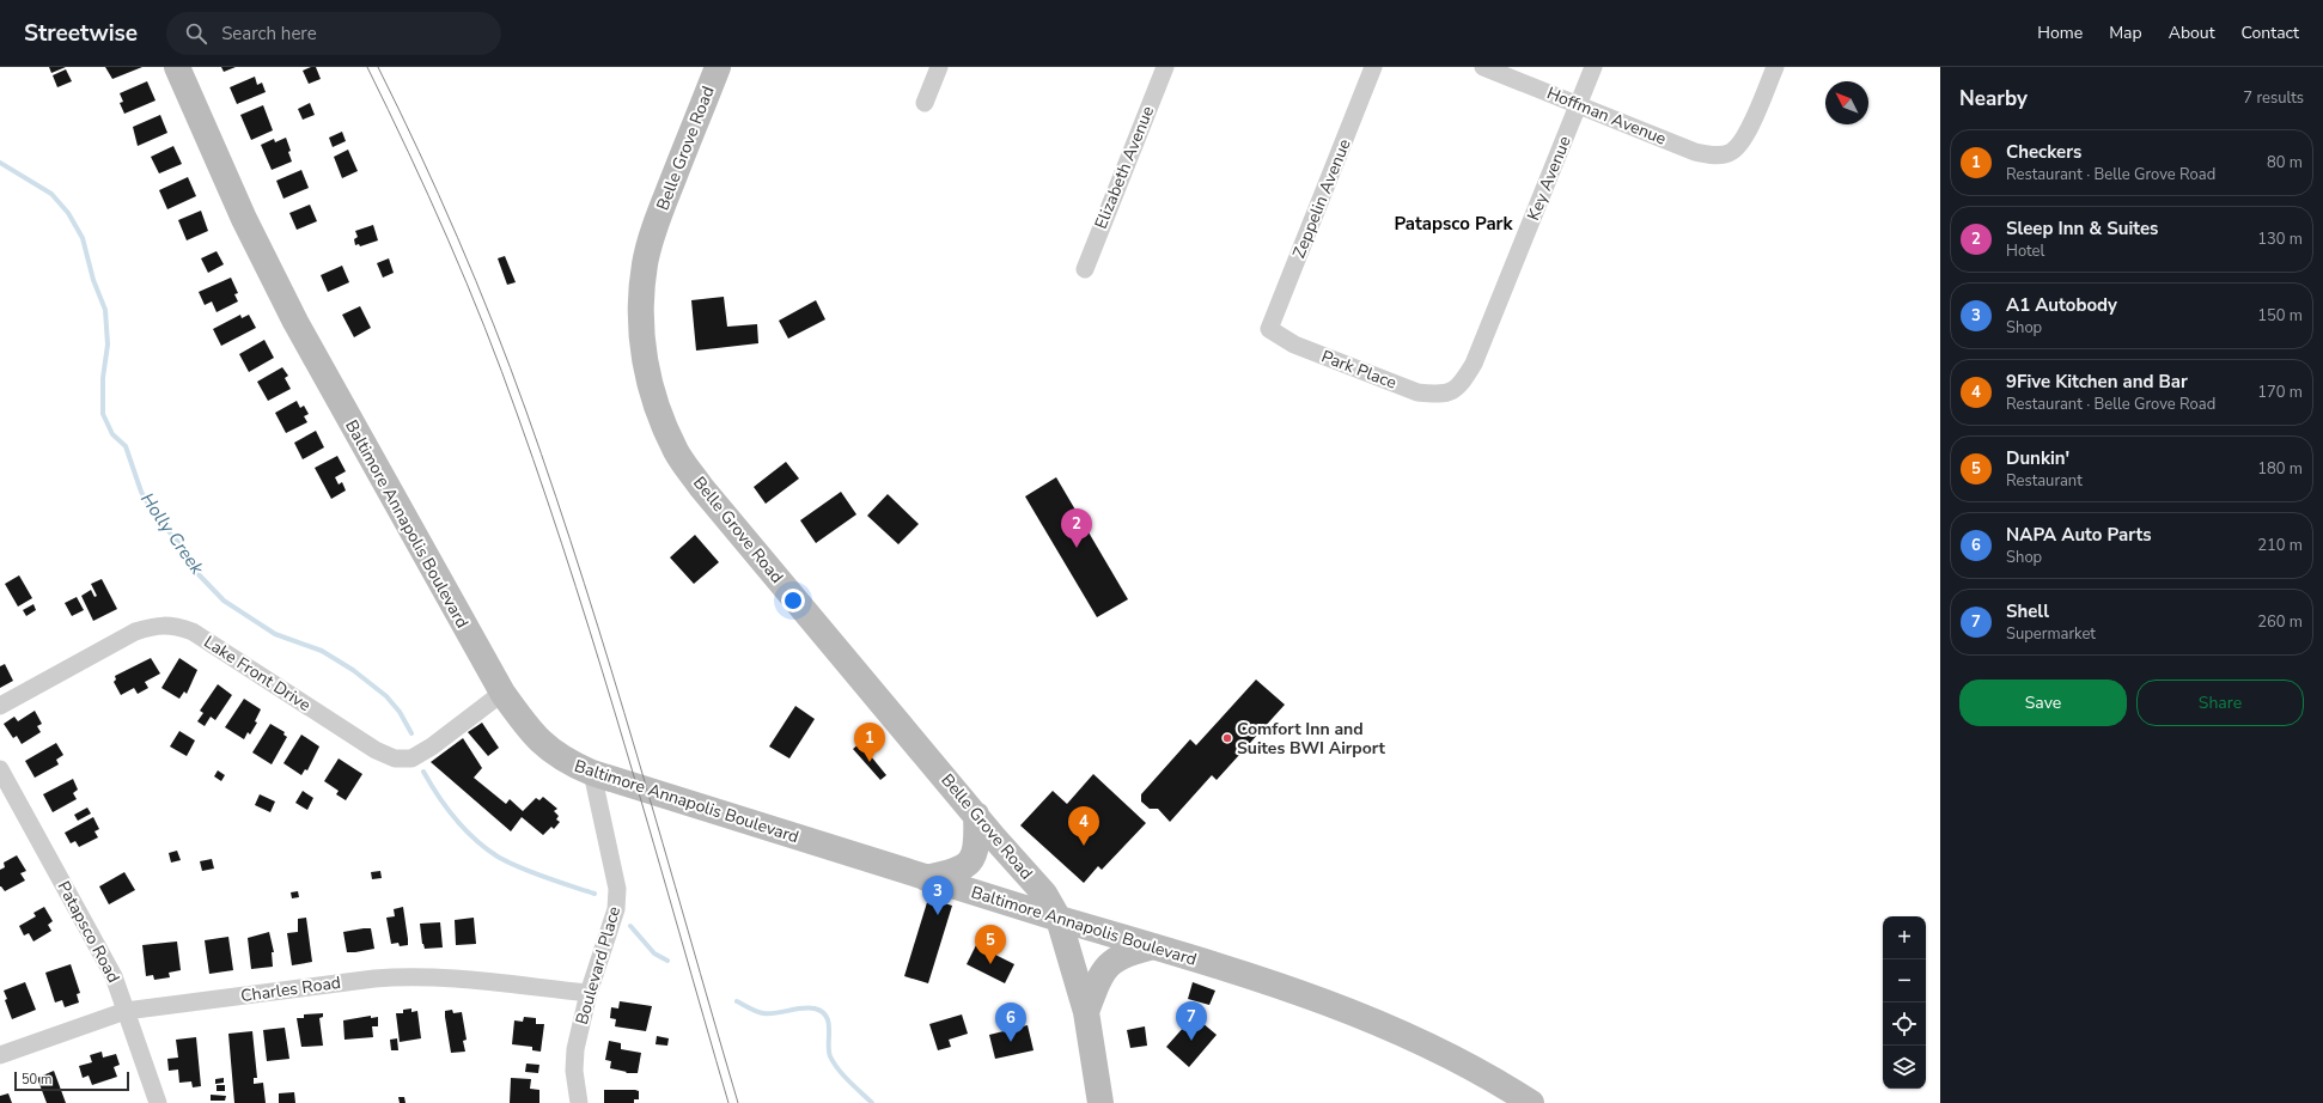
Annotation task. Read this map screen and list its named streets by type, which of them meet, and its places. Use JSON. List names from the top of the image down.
{
  "streets": {
    "main road": ["Belle Grove Road", "Baltimore Annapolis Boulevard"],
    "street": [
      "Hoffman Avenue",
      "Elizabeth Avenue",
      "Key Avenue",
      "Zeppelin Avenue",
      "Park Place",
      "Lake Front Drive",
      "Patapsco Road",
      "Boulevard Place",
      "Charles Road"
    ]
  },
  "crossings": [
    ["Hoffman Avenue", "Key Avenue"],
    ["Belle Grove Road", "Baltimore Annapolis Boulevard"],
    ["Key Avenue", "Park Place"],
    ["Zeppelin Avenue", "Park Place"],
    ["Baltimore Annapolis Boulevard", "Lake Front Drive"],
    ["Baltimore Annapolis Boulevard", "Boulevard Place"],
    ["Patapsco Road", "Charles Road"],
    ["Boulevard Place", "Charles Road"]
  ],
  "districts": ["Patapsco Park"],
  "water": ["Holly Creek"],
  "places": ["Comfort Inn and Suites BWI Airport"],
  "scale_bar": "50 m",
  "north": "top left",
  "page": {
    "header": "Streetwise",
    "search": "Search here",
    "nav": [
      "Home",
      "Map",
      "About",
      "Contact"
    ],
    "heading": ["Nearby", "7 results"],
    "list": [
      {
        "mark": "1",
        "name": "Checkers",
        "note": "Restaurant · Belle Grove Road",
        "value": "80 m"
      },
      {
        "mark": "2",
        "name": "Sleep Inn & Suites",
        "note": "Hotel",
        "value": "130 m"
      },
      {
        "mark": "3",
        "name": "A1 Autobody",
        "note": "Shop",
        "value": "150 m"
      },
      {
        "mark": "4",
        "name": "9Five Kitchen and Bar",
        "note": "Restaurant · Belle Grove Road",
        "value": "170 m"
      },
      {
        "mark": "5",
        "name": "Dunkin'",
        "note": "Restaurant",
        "value": "180 m"
      },
      {
        "mark": "6",
        "name": "NAPA Auto Parts",
        "note": "Shop",
        "value": "210 m"
      },
      {
        "mark": "7",
        "name": "Shell",
        "note": "Supermarket",
        "value": "260 m"
      }
    ],
    "pins": [
      "2",
      "1",
      "4",
      "3",
      "5",
      "7",
      "6"
    ],
    "buttons": ["Save", "Share"],
    "map_buttons": ["+", "−"],
    "scale": "50 m"
  }
}
